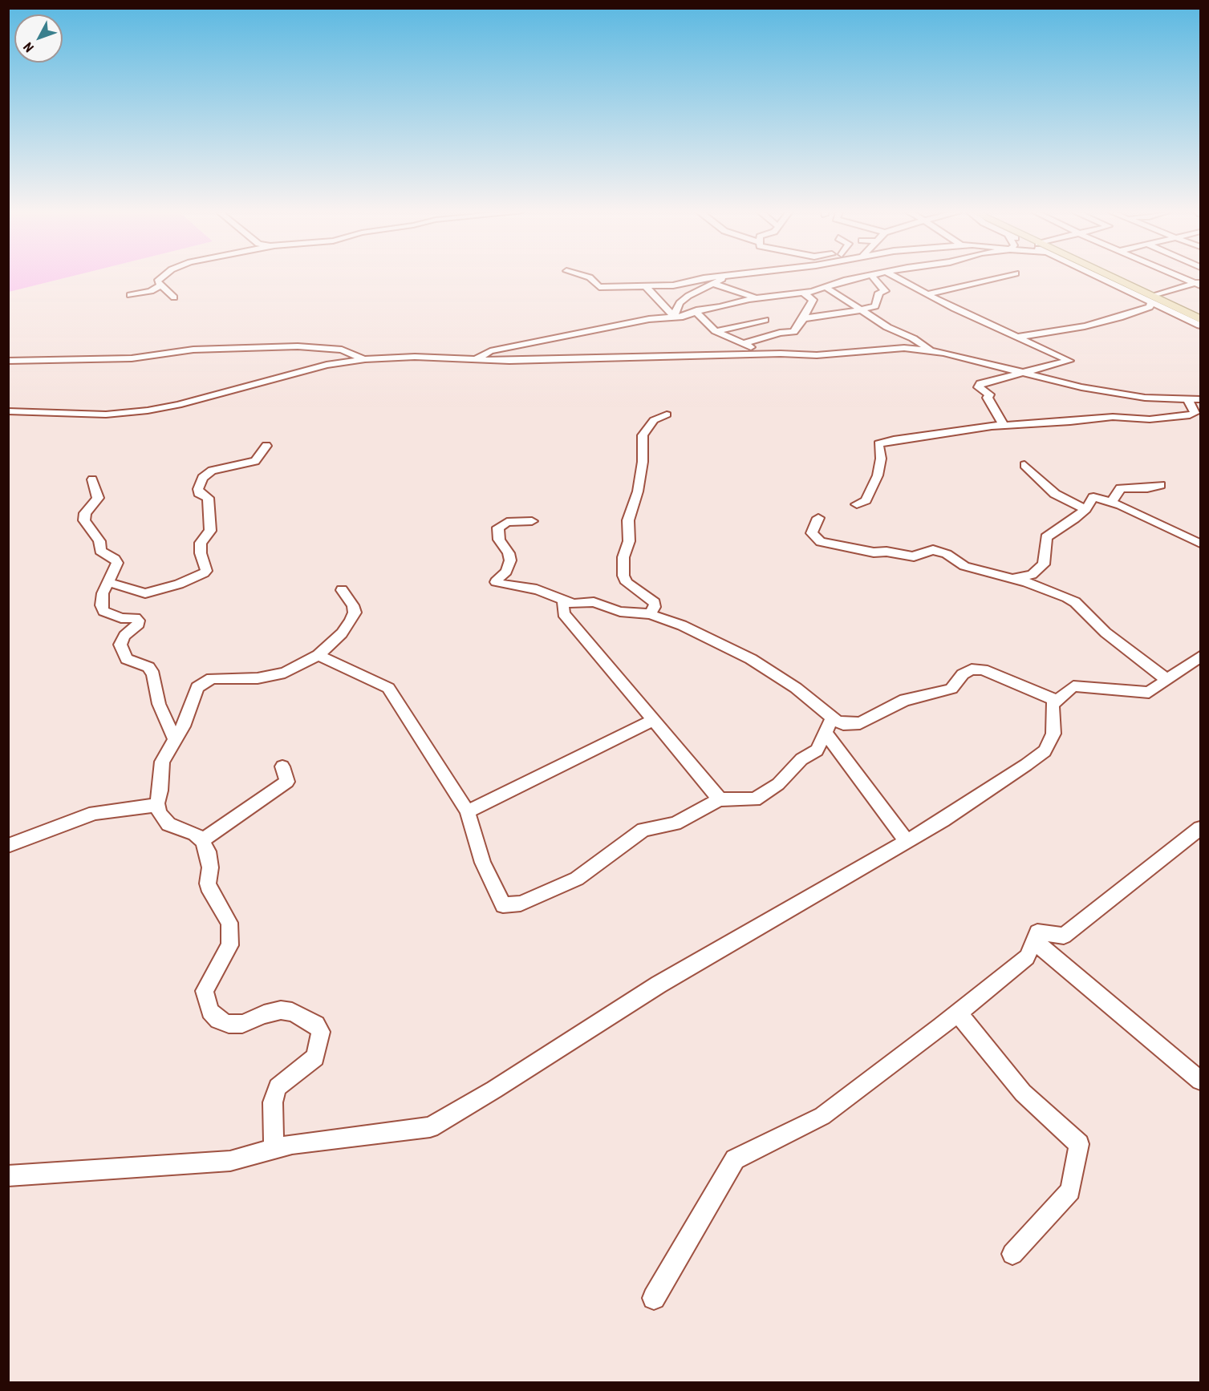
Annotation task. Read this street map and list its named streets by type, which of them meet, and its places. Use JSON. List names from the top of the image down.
{
  "north": "bottom left"
}
